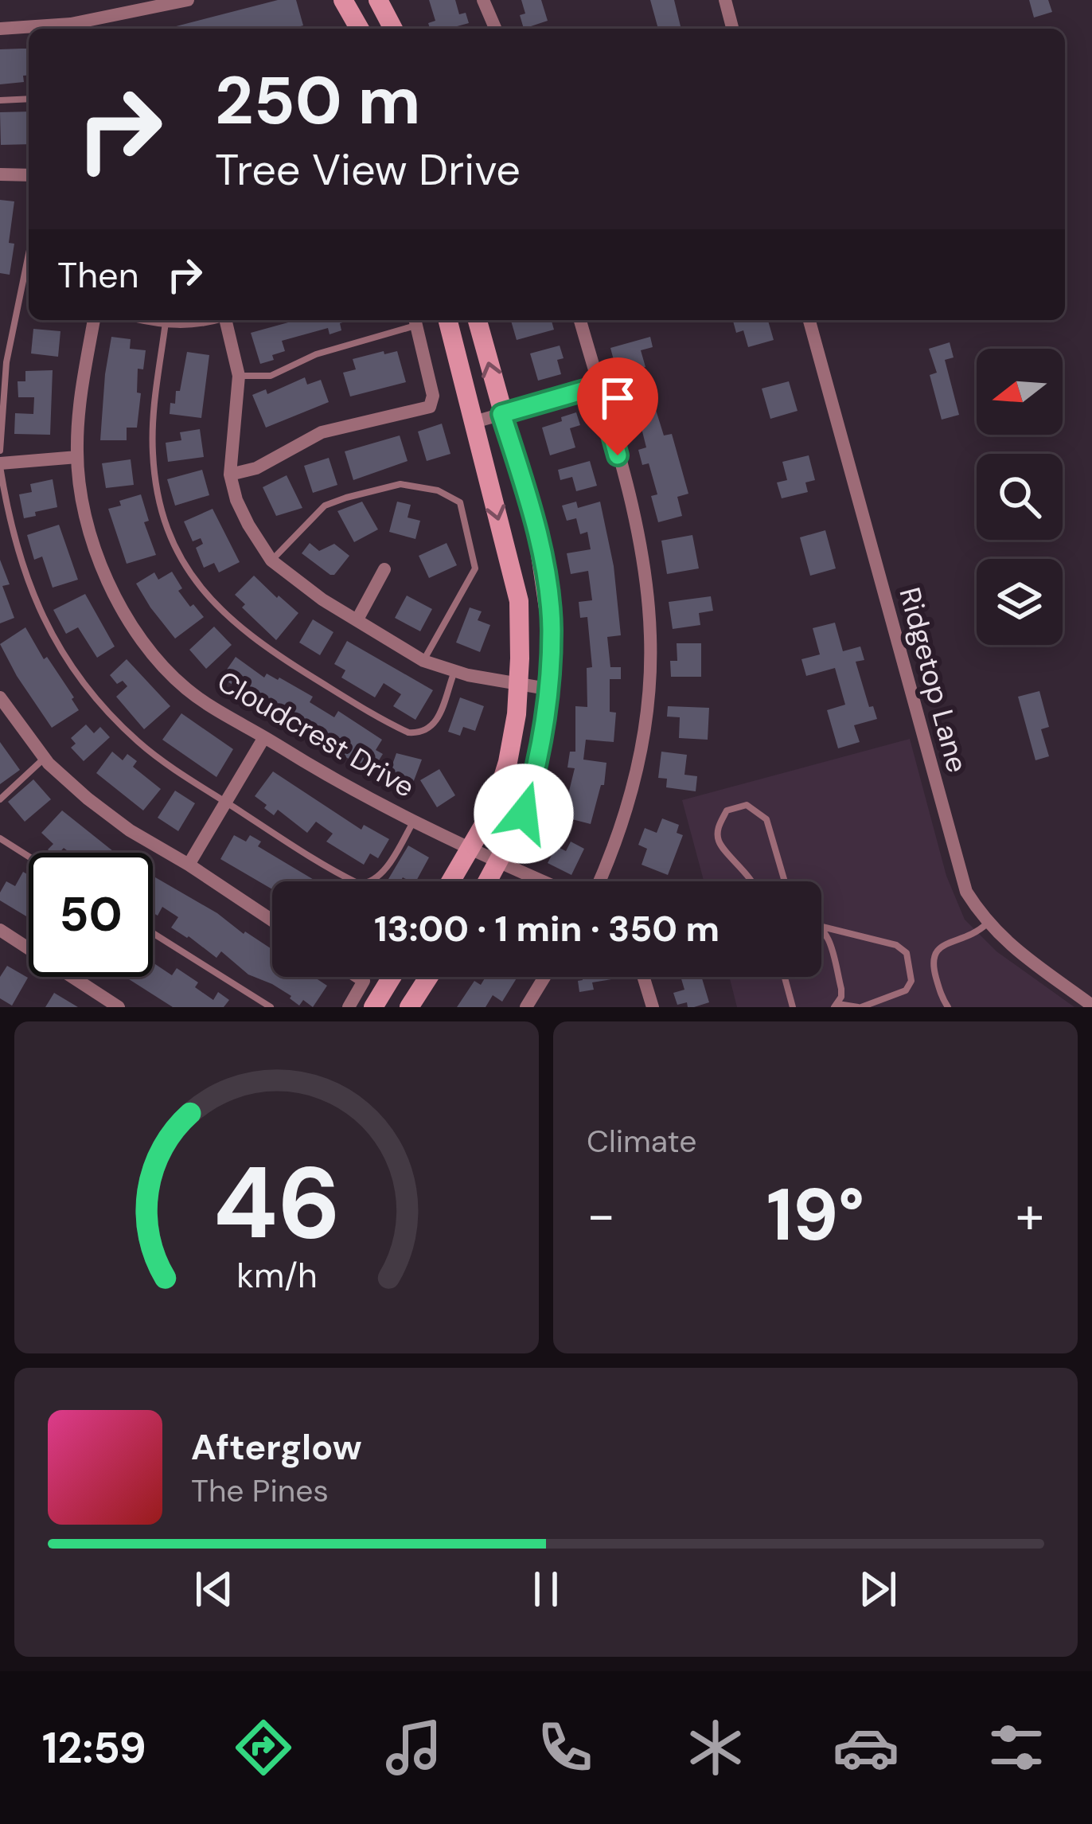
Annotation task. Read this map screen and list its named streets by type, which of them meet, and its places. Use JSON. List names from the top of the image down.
{
  "streets": {
    "street": ["Ridgetop Lane", "Cloudcrest Drive"]
  },
  "north": "left",
  "page": {
    "turn": ["250 m", "Tree View Drive"],
    "then": "Then",
    "limit": "50",
    "trip": "13:00 · 1 min · 350 m",
    "tile": "Climate",
    "heat": ["−", "19°", "+"],
    "song": ["Afterglow", "The Pines"],
    "tabs": "12:59",
    "gauge": ["46", "km/h"]
  }
}
